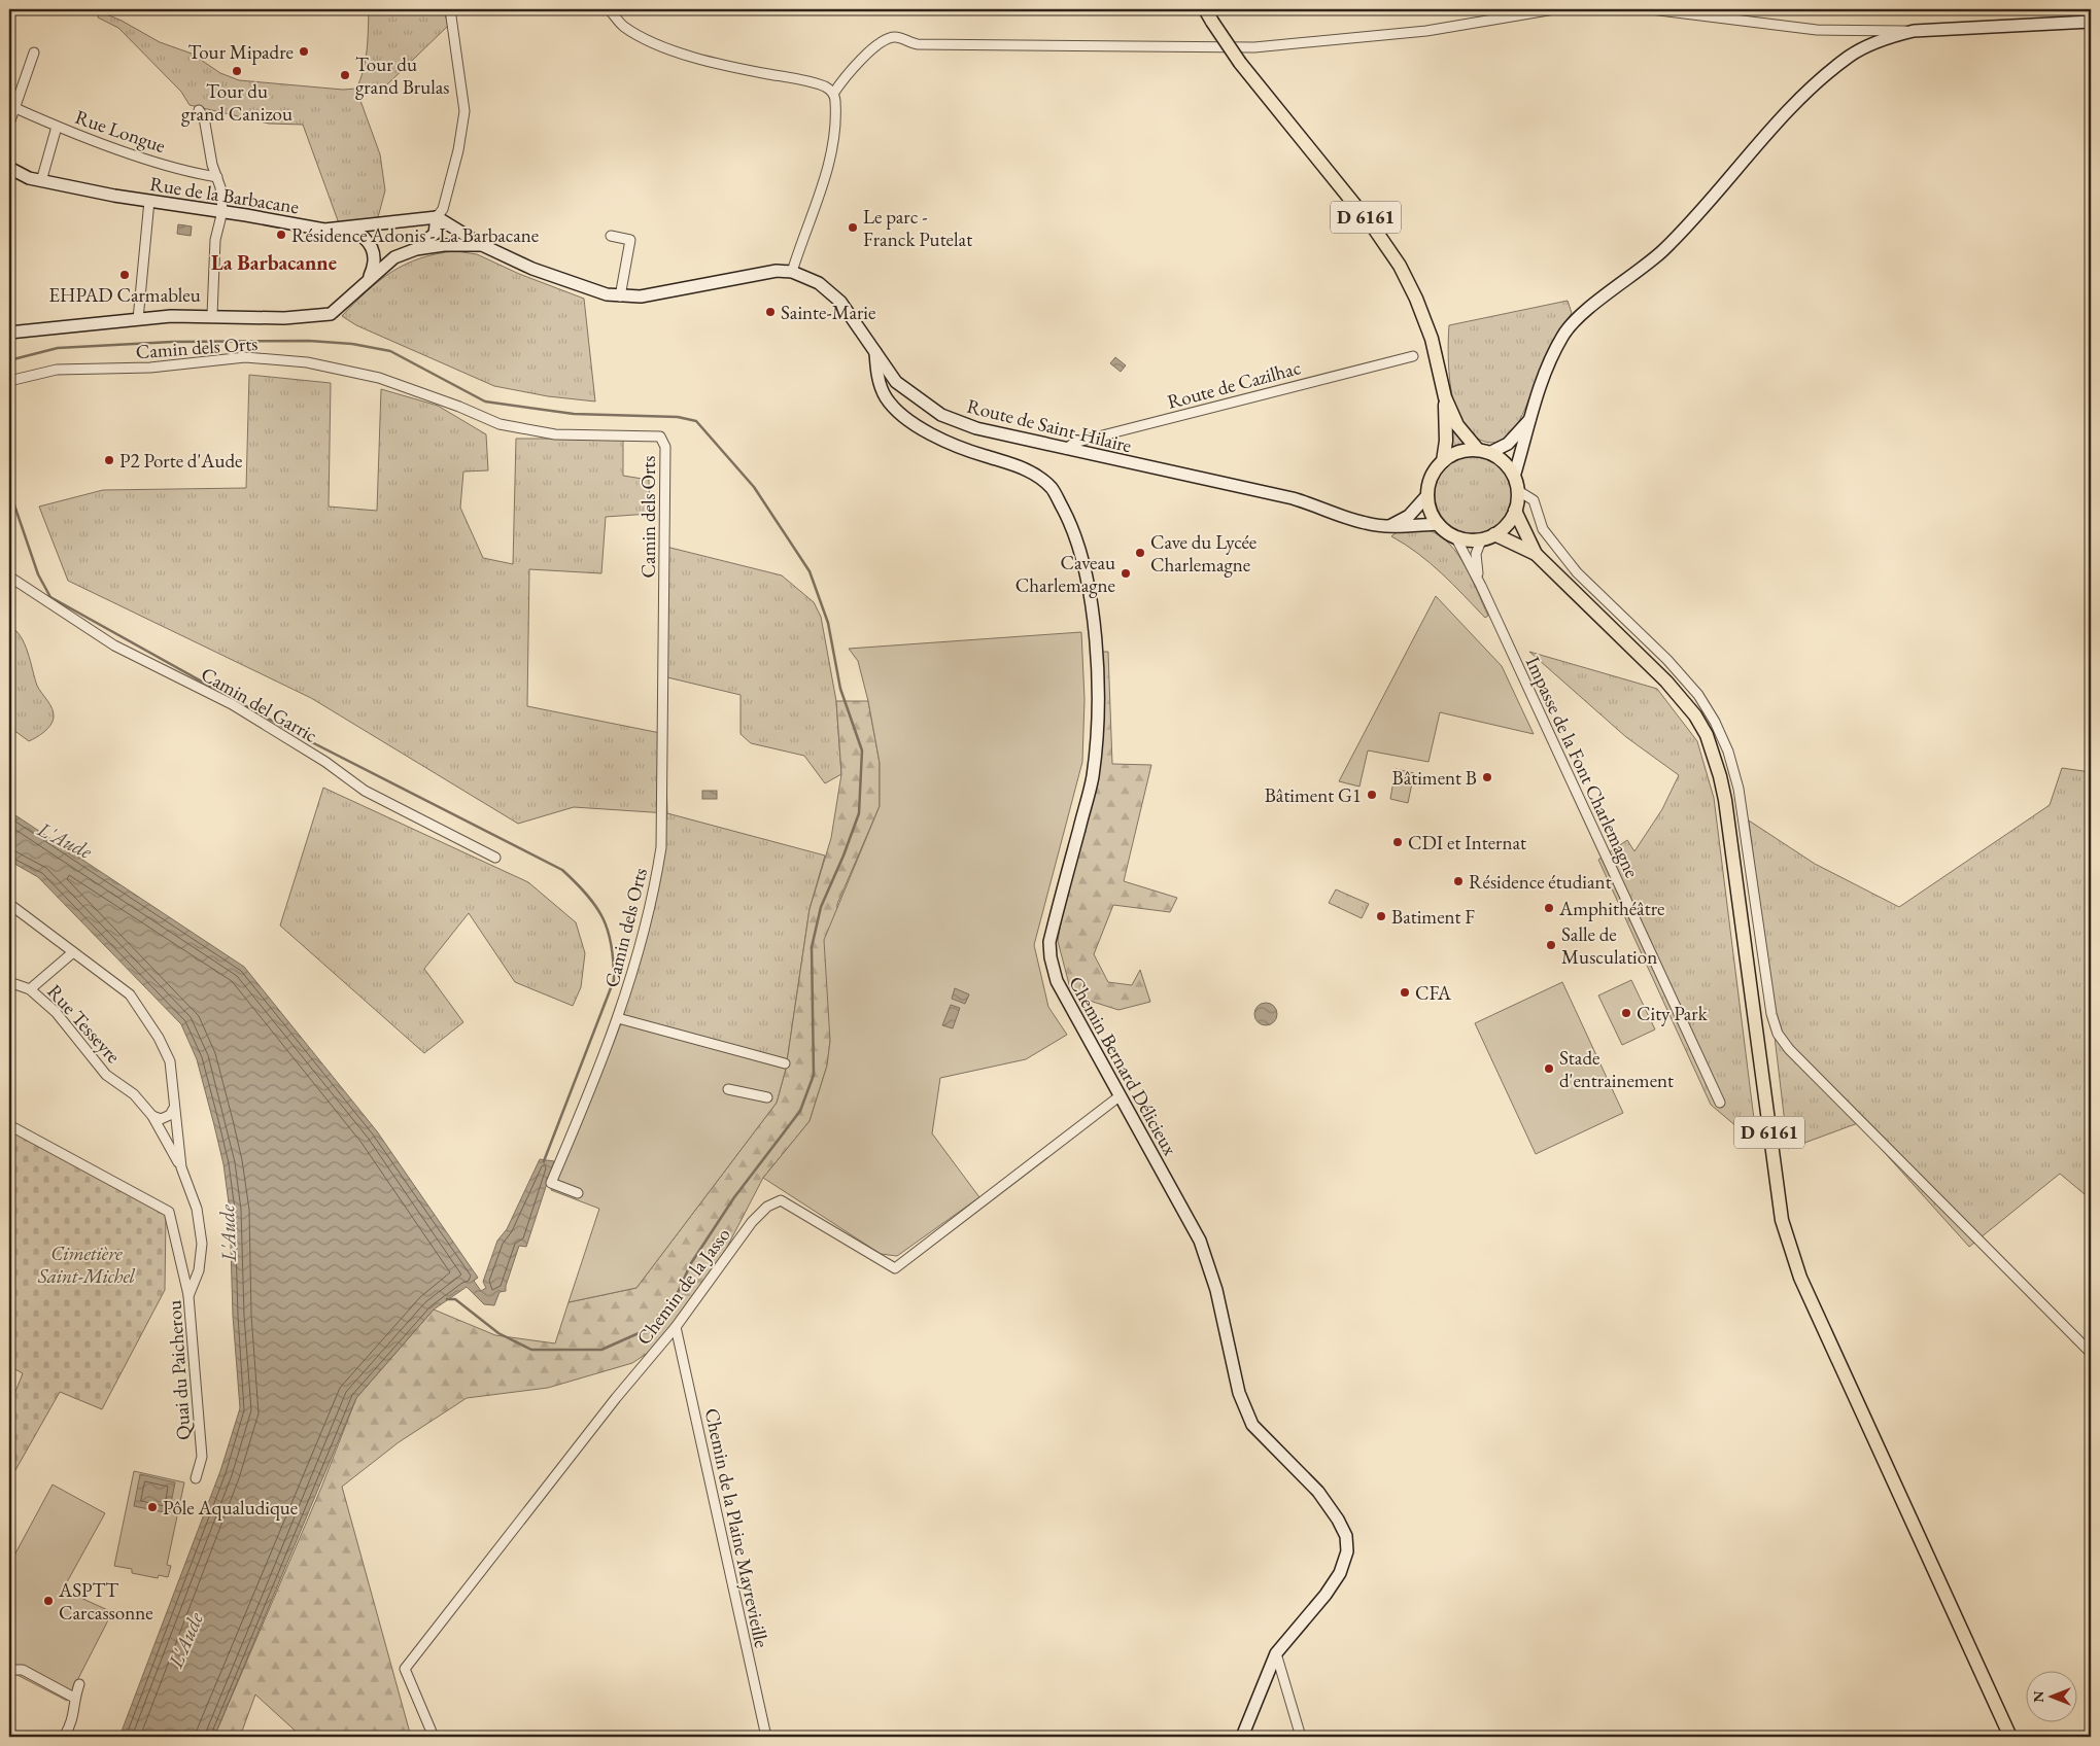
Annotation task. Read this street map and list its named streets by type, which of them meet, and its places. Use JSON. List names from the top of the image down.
{
  "streets": {
    "main road": ["D 6161"],
    "street": [
      "Rue Longue",
      "Rue de la Barbacane",
      "Camin dels Orts",
      "Route de Cazilhac",
      "Route de Saint-Hilaire",
      "Camin del Garric",
      "Impasse de la Font Charlemagne",
      "Rue Tesseyre",
      "Chemin Bernard Délicieux",
      "Chemin de la Jasso",
      "Quai du Paicherou",
      "Chemin de la Plaine Mayrevieille"
    ]
  },
  "crossings": [
    ["Rue de la Barbacane", "Route de Saint-Hilaire"],
    ["D 6161", "Route de Saint-Hilaire"],
    ["Route de Cazilhac", "Route de Saint-Hilaire"],
    ["Route de Saint-Hilaire", "Chemin Bernard Délicieux"],
    ["Rue Tesseyre", "Quai du Paicherou"],
    ["Chemin Bernard Délicieux", "Chemin de la Jasso"],
    ["Chemin de la Jasso", "Chemin de la Plaine Mayrevieille"]
  ],
  "districts": ["La Barbacanne"],
  "water": ["L'Aude"],
  "parks": ["Cimetière Saint-Michel"],
  "places": [
    "Tour Mipadre",
    "Tour du grand Canizou",
    "Tour du grand Brulas",
    "Le parc - Franck Putelat",
    "Résidence Adonis - La Barbacane",
    "EHPAD Carmableu",
    "Sainte-Marie",
    "P2 Porte d'Aude",
    "Cave du Lycée Charlemagne",
    "Caveau Charlemagne",
    "Bâtiment B",
    "Bâtiment G1",
    "CDI et Internat",
    "Résidence étudiant",
    "Amphithéâtre",
    "Batiment F",
    "Salle de Musculation",
    "CFA",
    "City Park",
    "Stade d'entrainement",
    "Pôle Aqualudique",
    "ASPTT Carcassonne"
  ],
  "north": "left"
}
